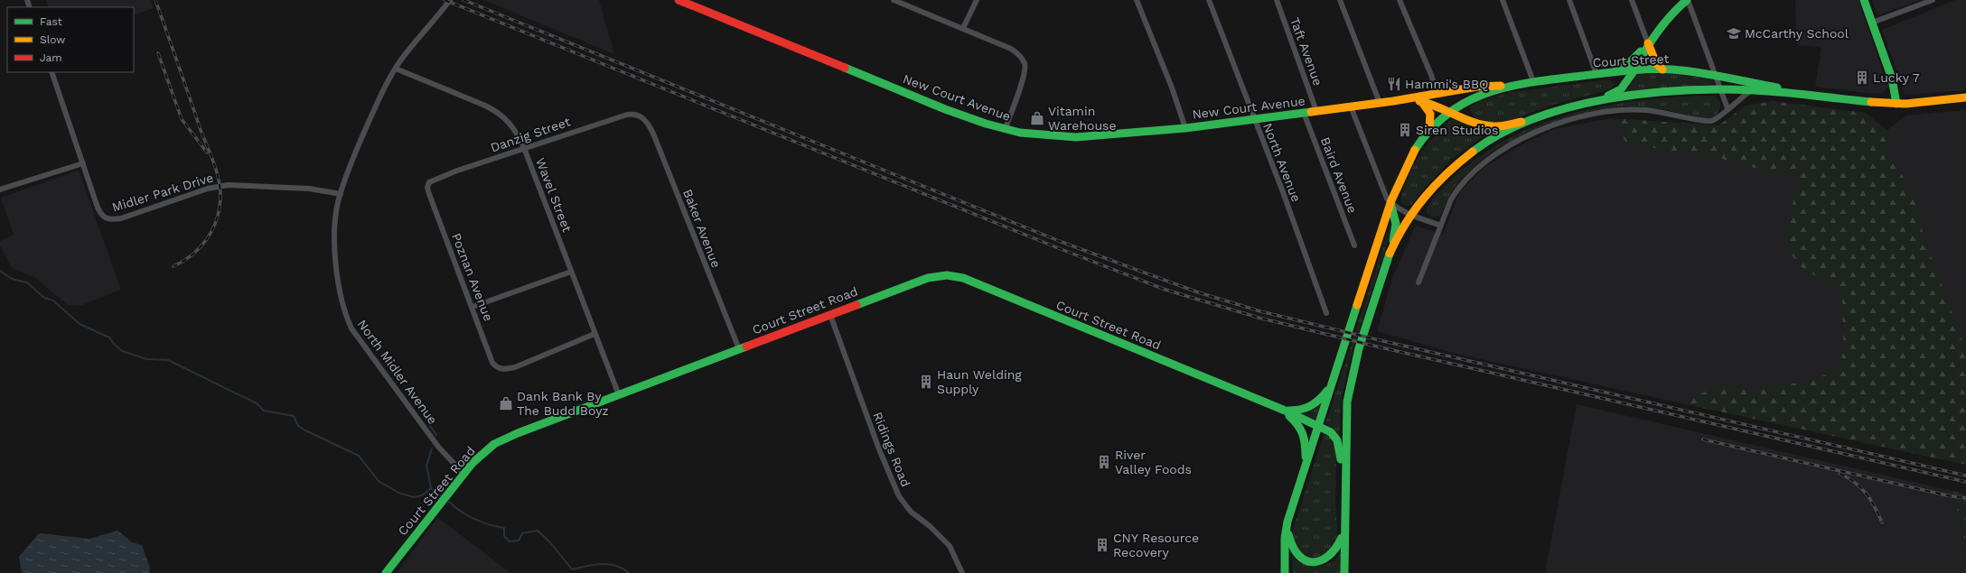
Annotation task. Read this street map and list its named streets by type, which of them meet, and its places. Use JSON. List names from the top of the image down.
{
  "streets": {
    "main road": ["Court Street", "New Court Avenue", "Court Street Road"],
    "street": [
      "Taft Avenue",
      "Danzig Street",
      "North Avenue",
      "Baird Avenue",
      "Midler Park Drive",
      "Wavel Street",
      "Baker Avenue",
      "Poznan Avenue",
      "North Midler Avenue",
      "Ridings Road"
    ]
  },
  "crossings": [
    ["Taft Avenue", "New Court Avenue"],
    ["Court Street", "New Court Avenue"],
    ["New Court Avenue", "North Avenue"],
    ["New Court Avenue", "Baird Avenue"],
    ["Danzig Street", "Wavel Street"],
    ["Danzig Street", "Baker Avenue"],
    ["Danzig Street", "Poznan Avenue"],
    ["Midler Park Drive", "North Midler Avenue"],
    ["Wavel Street", "Poznan Avenue"],
    ["Wavel Street", "Court Street Road"],
    ["Wavel Street", "North Midler Avenue"],
    ["Baker Avenue", "Court Street Road"],
    ["Court Street Road", "North Midler Avenue"],
    ["Court Street Road", "Ridings Road"]
  ],
  "places": {
    "school or university": ["McCarthy School"],
    "building": [
      "Lucky 7",
      "Siren Studios",
      "Haun Welding Supply",
      "River Valley Foods",
      "CNY Resource Recovery"
    ],
    "restaurant": ["Hammi's BBQ"],
    "shop": ["Vitamin Warehouse", "Dank Bank By The Budd Boyz"]
  },
  "legend": ["Fast", "Slow", "Jam"]
}
